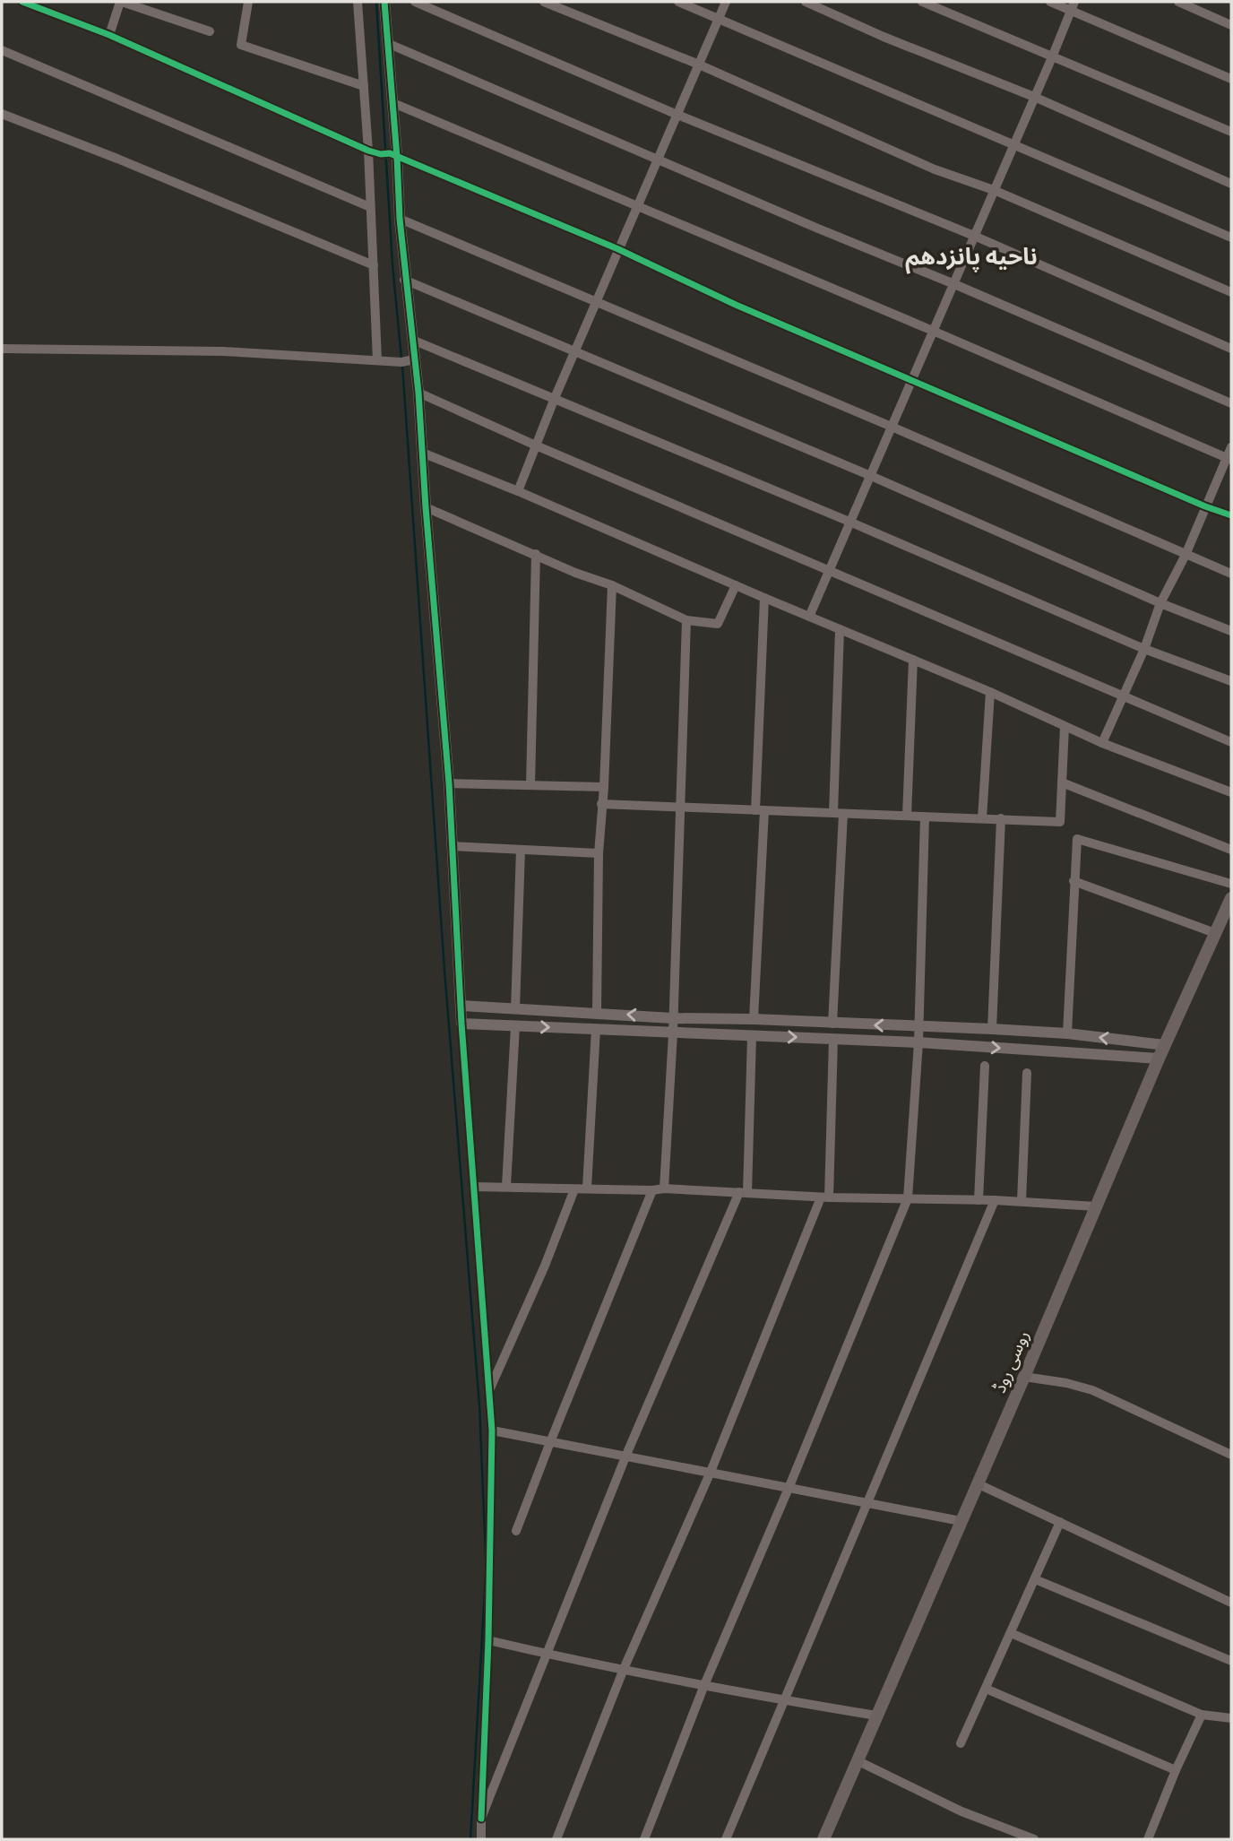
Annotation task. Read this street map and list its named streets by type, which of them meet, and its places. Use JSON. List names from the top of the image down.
{
  "streets": {
    "main road": ["روسی روڈ"]
  },
  "districts": ["ناحیه پانزدهم"]
}
